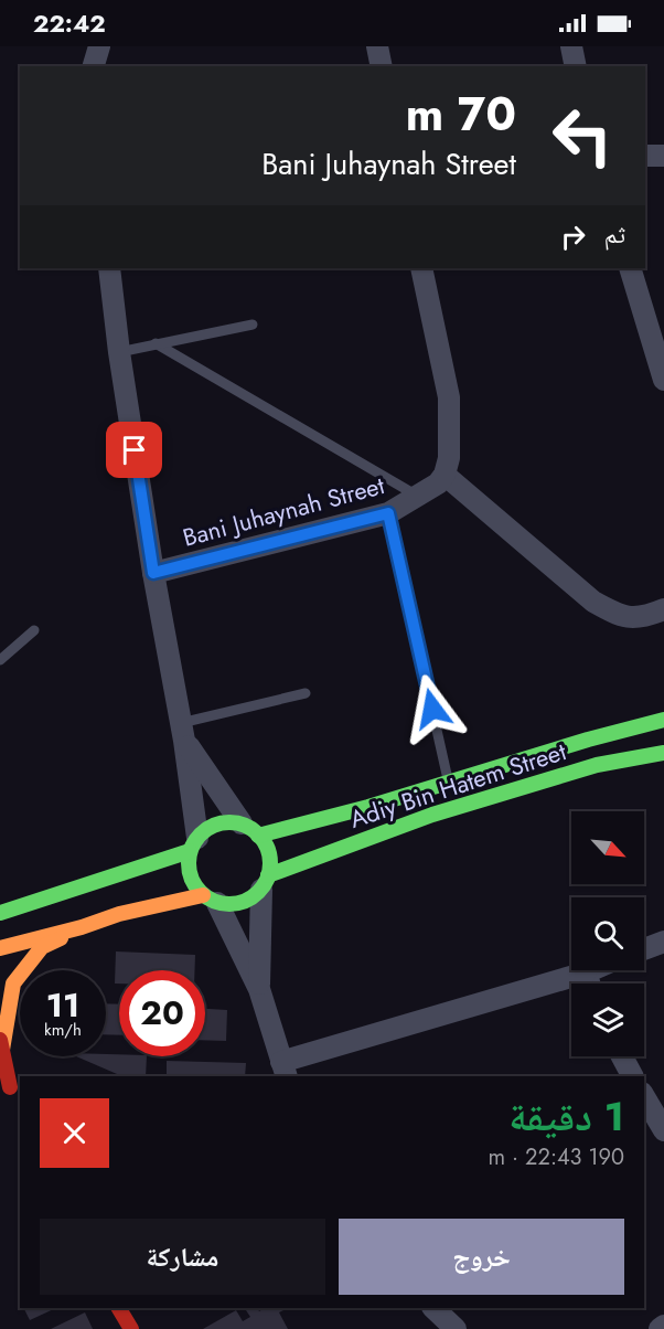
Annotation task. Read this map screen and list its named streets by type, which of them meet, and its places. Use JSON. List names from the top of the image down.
{
  "streets": {
    "street": ["Bani Juhaynah Street", "Adiy Bin Hatem Street"]
  },
  "north": "bottom right",
  "page": {
    "status": "22:42",
    "turn": ["70 m", "Bani Juhaynah Street"],
    "then": "ثم",
    "speed": "11 km/h",
    "limit": "20",
    "heading": ["1 دقيقة", "190 m · 22:43"],
    "buttons": ["خروج", "مشاركة"]
  }
}
